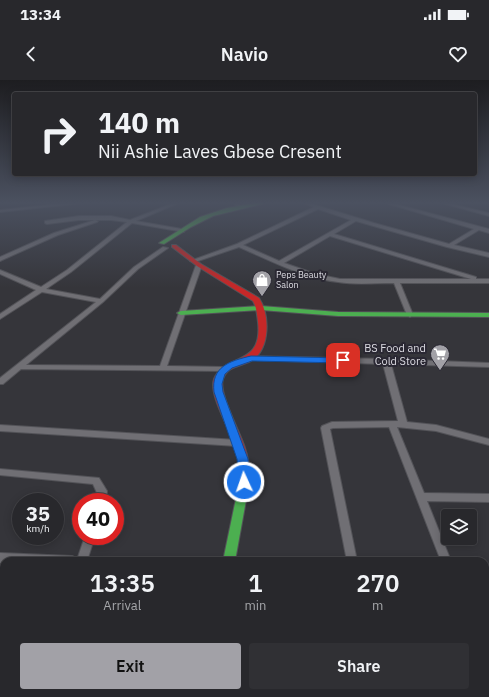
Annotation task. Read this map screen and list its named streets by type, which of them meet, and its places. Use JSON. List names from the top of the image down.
{
  "places": {
    "shop": ["Peps Beauty Salon"],
    "supermarket": ["BS Food and Cold Store"]
  },
  "page": {
    "status": "13:34",
    "header": "Navio",
    "turn": ["140 m", "Nii Ashie Laves Gbese Cresent"],
    "speed": "35 km/h",
    "limit": "40",
    "eta": [
      "13:35",
      "Arrival",
      "1",
      "min",
      "270",
      "m"
    ],
    "buttons": ["Exit", "Share"]
  }
}
